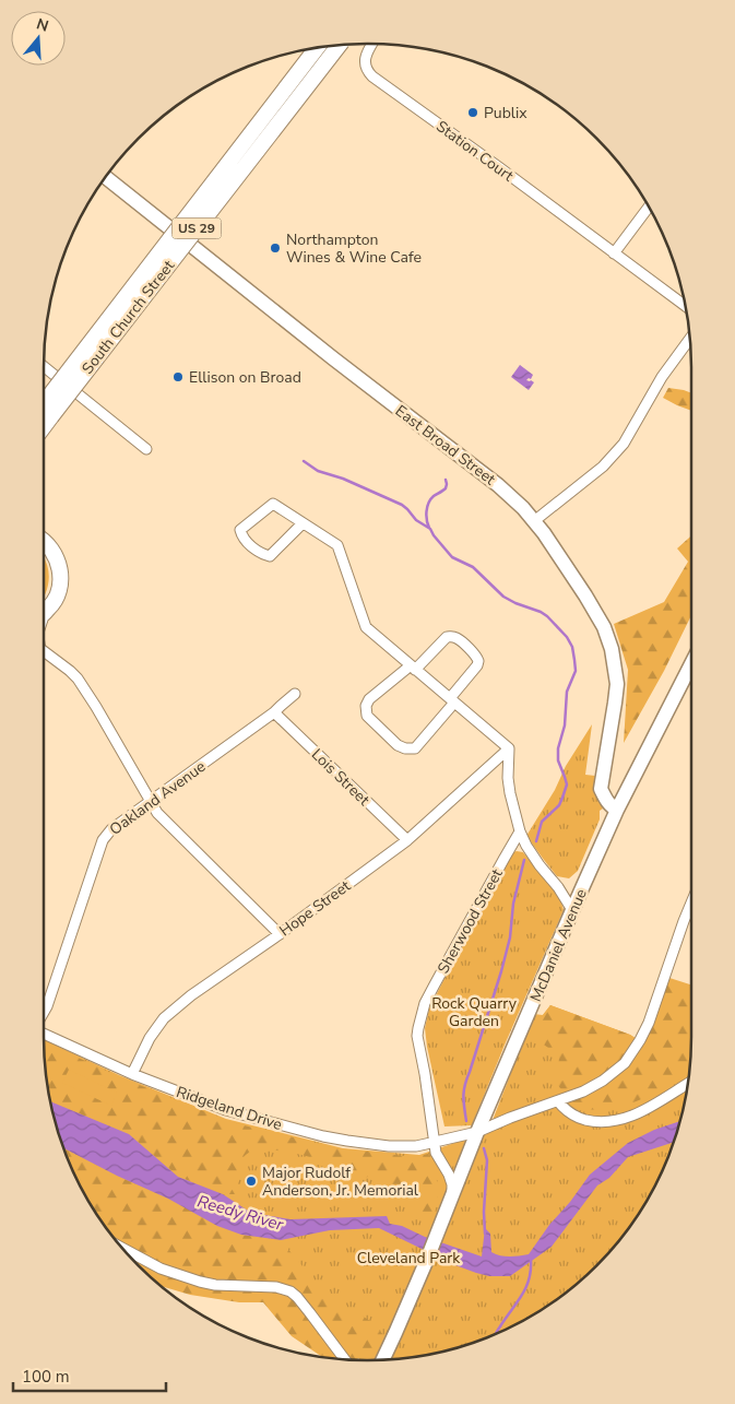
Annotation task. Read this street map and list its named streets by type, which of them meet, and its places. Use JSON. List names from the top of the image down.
{
  "streets": {
    "main road": ["US 29", "South Church Street"],
    "street": [
      "Station Court",
      "East Broad Street",
      "Lois Street",
      "Oakland Avenue",
      "Hope Street",
      "Sherwood Street",
      "McDaniel Avenue",
      "Ridgeland Drive"
    ]
  },
  "crossings": [
    ["East Broad Street", "McDaniel Avenue"],
    ["Lois Street", "Oakland Avenue"],
    ["Lois Street", "Hope Street"],
    ["Hope Street", "Ridgeland Drive"],
    ["Sherwood Street", "Ridgeland Drive"],
    ["McDaniel Avenue", "Ridgeland Drive"]
  ],
  "water": ["Reedy River"],
  "parks": ["Rock Quarry Garden", "Cleveland Park"],
  "places": [
    "Publix",
    "Northampton Wines & Wine Cafe",
    "Ellison on Broad",
    "Major Rudolf Anderson, Jr. Memorial"
  ],
  "scale_bar": "100 m",
  "north": "top"
}
